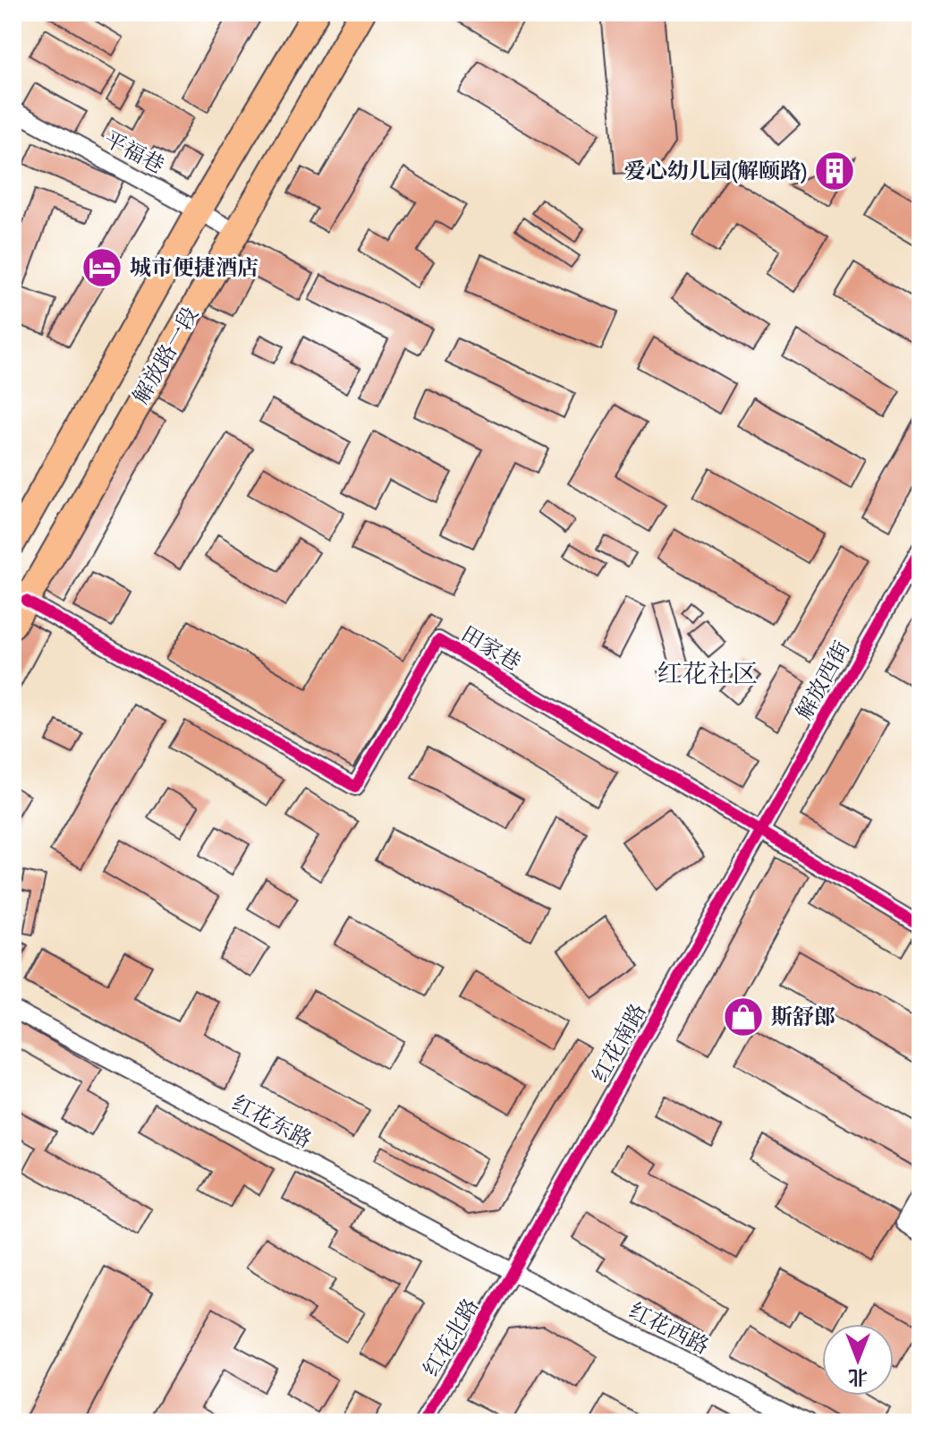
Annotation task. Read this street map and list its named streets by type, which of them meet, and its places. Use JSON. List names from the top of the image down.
{
  "streets": {
    "main road": ["解放路一段"],
    "street": [
      "平福巷",
      "田家巷",
      "解放西街",
      "红花南路",
      "红花东路",
      "红花西路",
      "红花北路"
    ]
  },
  "crossings": [
    ["平福巷", "解放路一段"],
    ["解放路一段", "田家巷"],
    ["田家巷", "解放西街"],
    ["田家巷", "红花南路"],
    ["解放西街", "红花南路"],
    ["红花南路", "红花东路"],
    ["红花南路", "红花西路"],
    ["红花南路", "红花北路"],
    ["红花东路", "红花西路"],
    ["红花东路", "红花北路"],
    ["红花西路", "红花北路"]
  ],
  "districts": ["红花社区"],
  "places": {
    "building": ["爱心幼儿园(解颐路)"],
    "hotel": ["城市便捷酒店"],
    "shop": ["斯舒郎"]
  },
  "north": "bottom"
}
